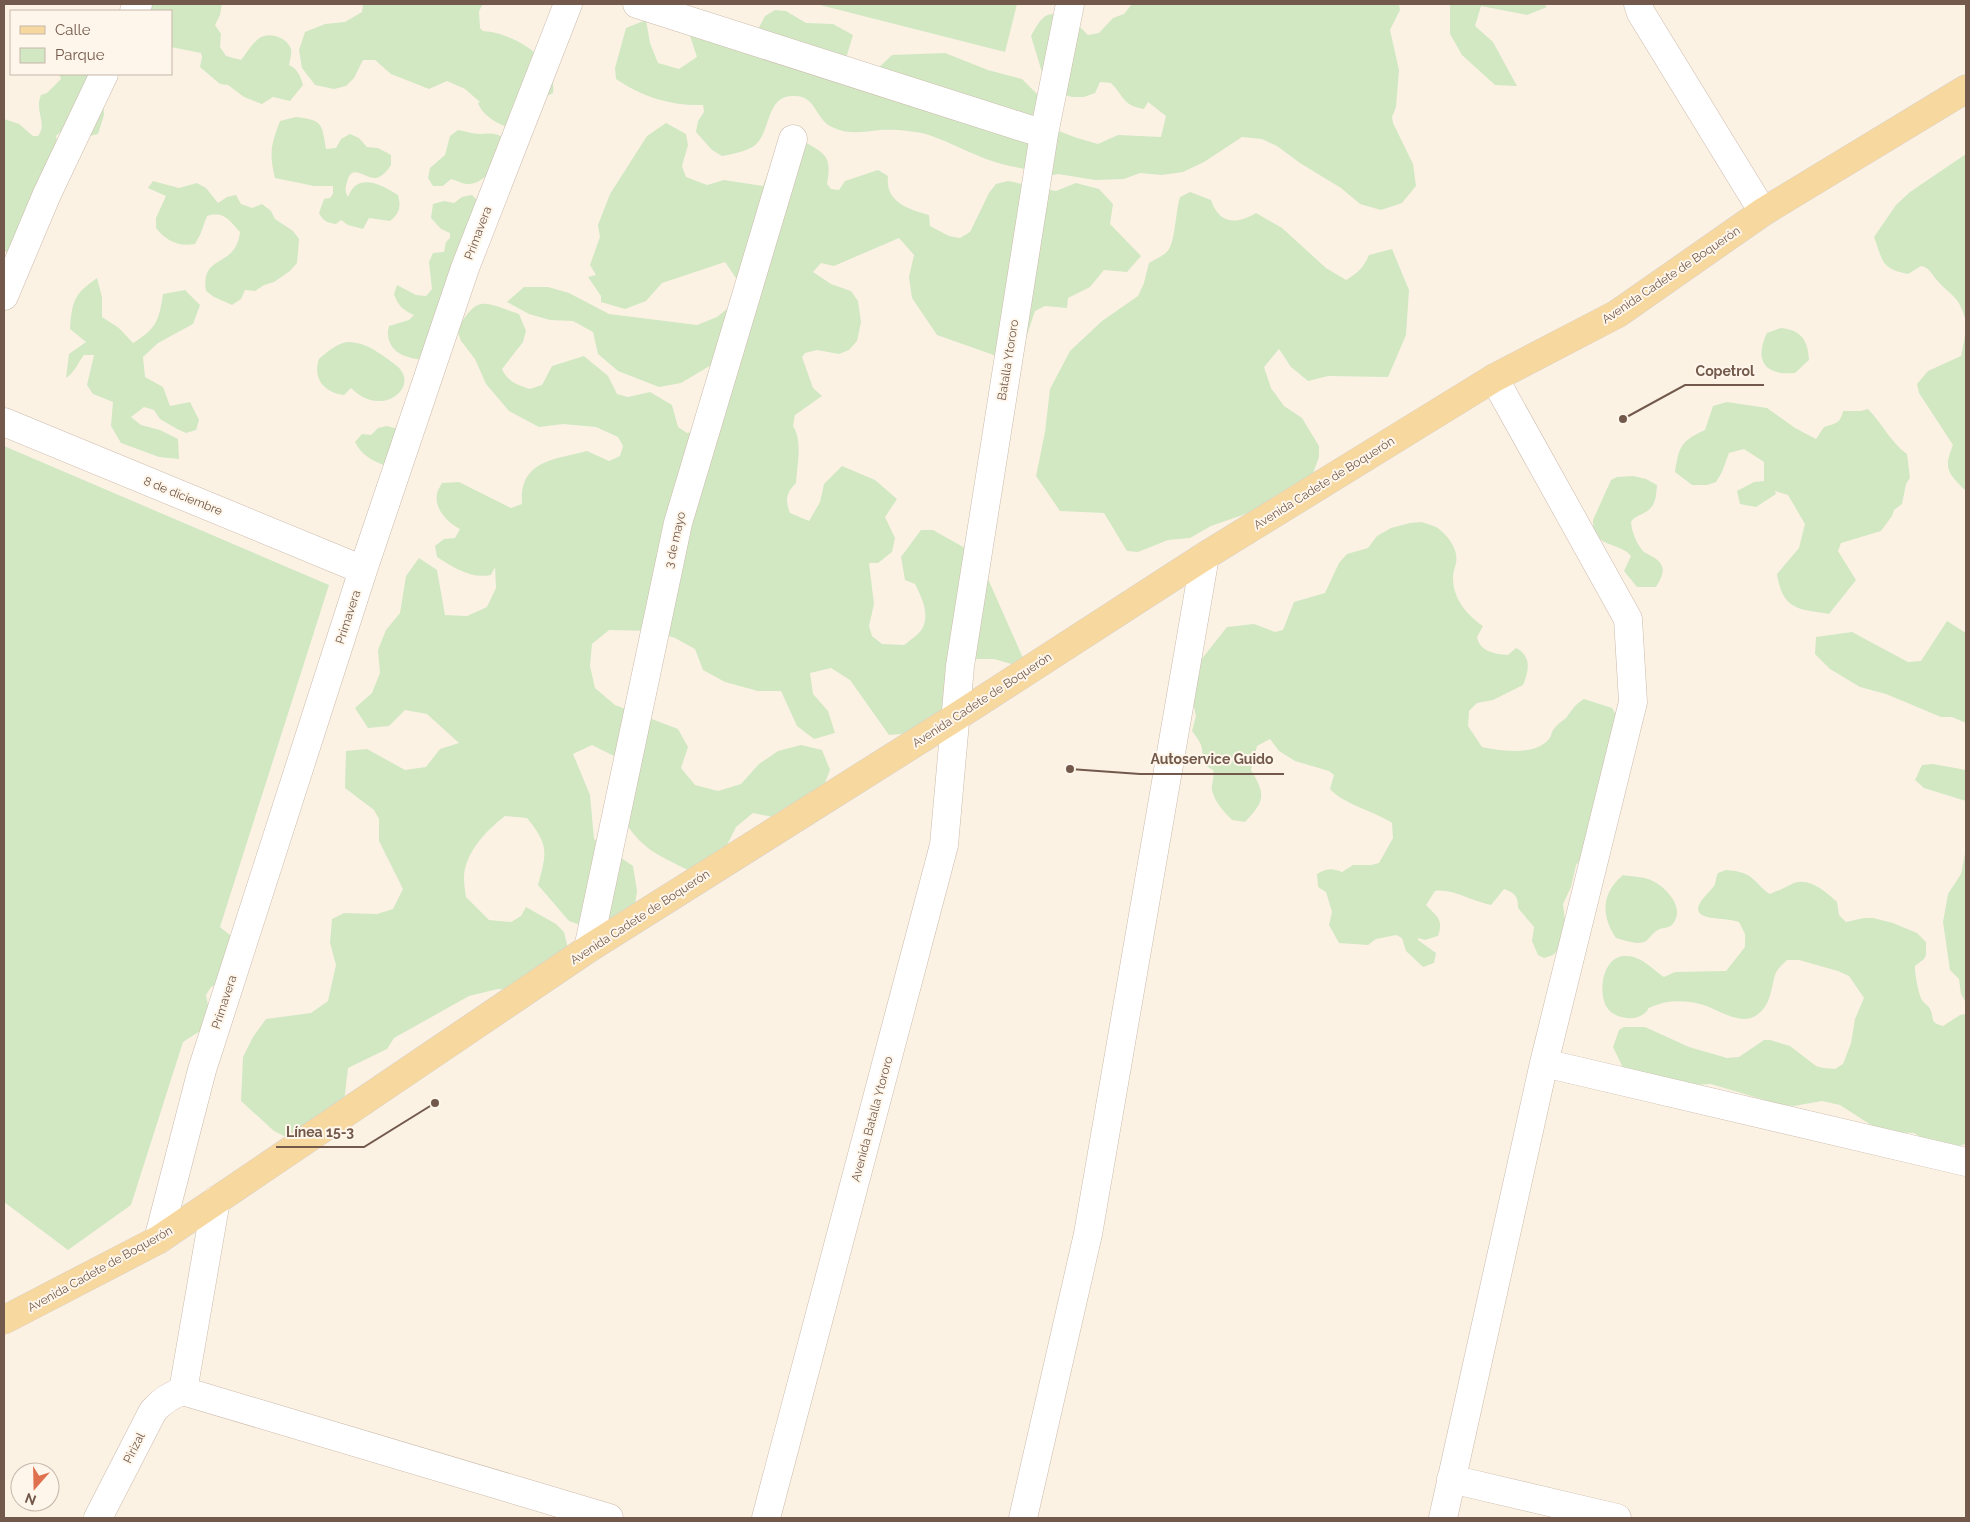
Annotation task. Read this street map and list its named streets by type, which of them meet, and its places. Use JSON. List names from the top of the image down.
{
  "streets": {
    "main road": ["Avenida Cadete de Boquerón"],
    "street": [
      "Primavera",
      "Batalla Ytororo",
      "8 de diciembre",
      "3 de mayo",
      "Avenida Batalla Ytororo",
      "Pirizal"
    ]
  },
  "crossings": [
    ["Primavera", "Avenida Cadete de Boquerón"],
    ["Primavera", "8 de diciembre"],
    ["Avenida Cadete de Boquerón", "Batalla Ytororo"],
    ["Avenida Cadete de Boquerón", "3 de mayo"],
    ["Avenida Cadete de Boquerón", "Avenida Batalla Ytororo"],
    ["Batalla Ytororo", "Avenida Batalla Ytororo"]
  ],
  "places": ["Copetrol", "Autoservice Guido", "Línea 15-3"],
  "legend": ["Calle", "Parque"],
  "north": "bottom"
}
